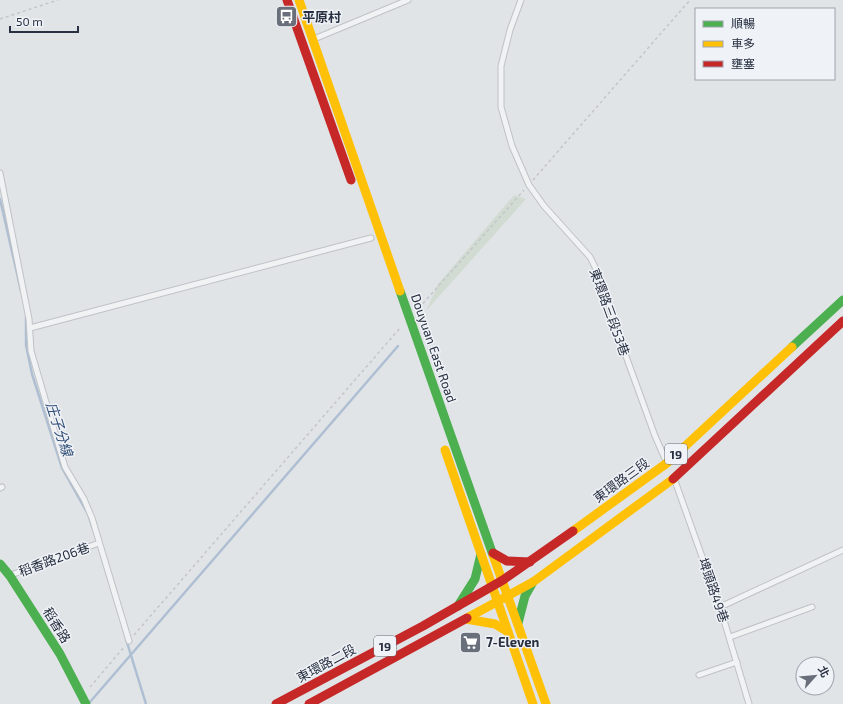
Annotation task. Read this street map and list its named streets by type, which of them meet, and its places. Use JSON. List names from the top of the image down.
{
  "streets": {
    "main road": [
      "Douyuan East Road",
      "19",
      "東環路三段",
      "稻香路",
      "東環路二段"
    ],
    "lane": ["東環路三段53巷", "稻香路206巷", "埤頭路49巷"]
  },
  "crossings": [
    ["東環路三段53巷", "東環路三段"],
    ["東環路三段53巷", "埤頭路49巷"],
    ["Douyuan East Road", "東環路三段"],
    ["19", "東環路三段"],
    ["東環路三段", "埤頭路49巷"],
    ["東環路三段", "東環路二段"],
    ["稻香路206巷", "稻香路"]
  ],
  "water": ["庄子分線"],
  "places": {
    "bus stop": ["平原村"],
    "supermarket": ["7-Eleven"]
  },
  "legend": ["順暢", "車多", "壅塞"],
  "scale_bar": "50 m",
  "north": "top right"
}
